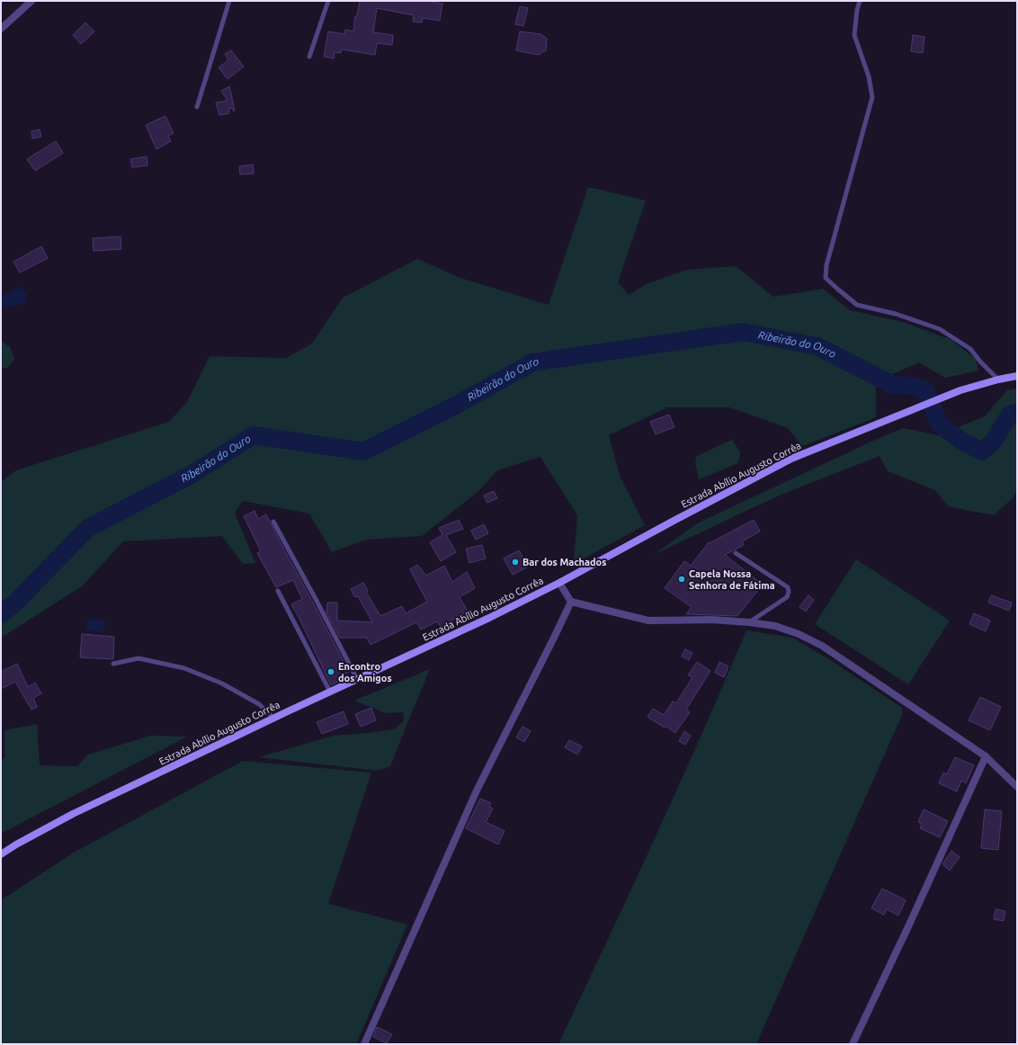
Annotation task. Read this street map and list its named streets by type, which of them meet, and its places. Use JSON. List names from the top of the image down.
{
  "streets": {
    "main road": ["Estrada Abílio Augusto Corrêa"]
  },
  "water": ["Ribeirão do Ouro"],
  "places": ["Bar dos Machados", "Capela Nossa Senhora de Fátima", "Encontro dos Amigos"]
}
